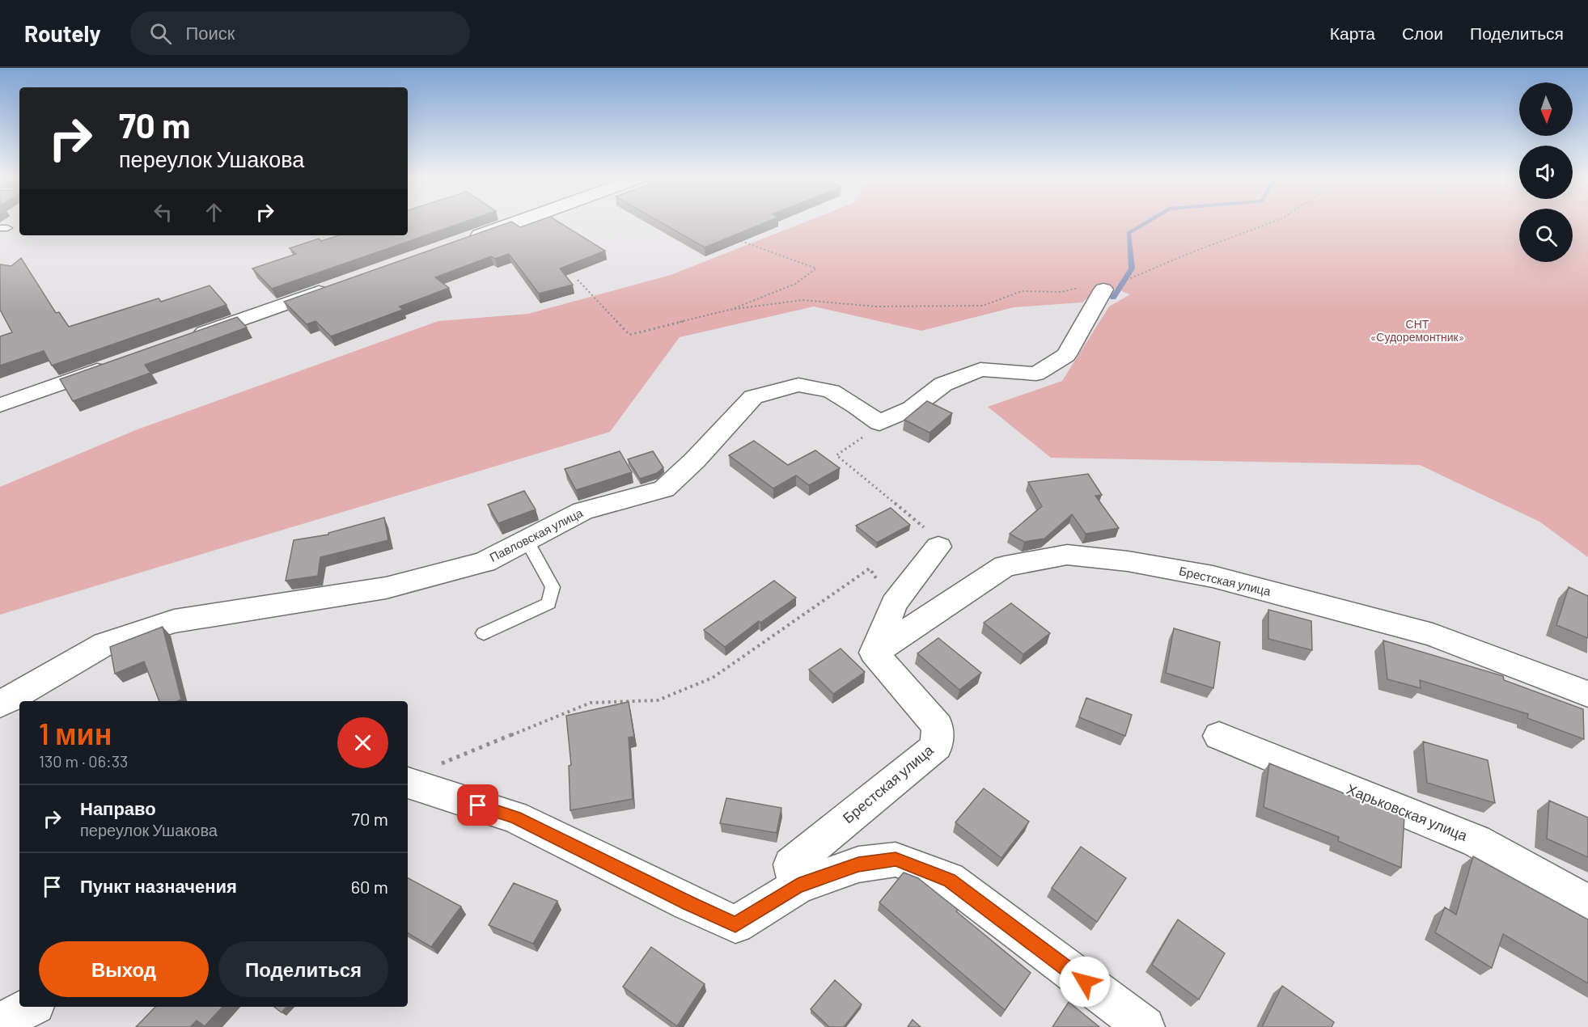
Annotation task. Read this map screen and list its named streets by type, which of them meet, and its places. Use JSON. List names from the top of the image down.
{
  "streets": {
    "street": ["Павловская улица", "Брестская улица", "Харьковская улица"]
  },
  "parks": ["СНТ «Судоремонтник»"],
  "north": "bottom",
  "page": {
    "header": "Routely",
    "search": "Поиск",
    "nav": ["Карта", "Слои", "Поделиться"],
    "turn": ["70 m", "переулок Ушакова"],
    "heading": ["1 мин", "130 m · 06:33"],
    "list": [
      {
        "name": "Направо",
        "note": "переулок Ушакова",
        "value": "70 m"
      },
      {
        "name": "Пункт назначения",
        "value": "60 m"
      }
    ],
    "buttons": ["Выход", "Поделиться"]
  }
}
